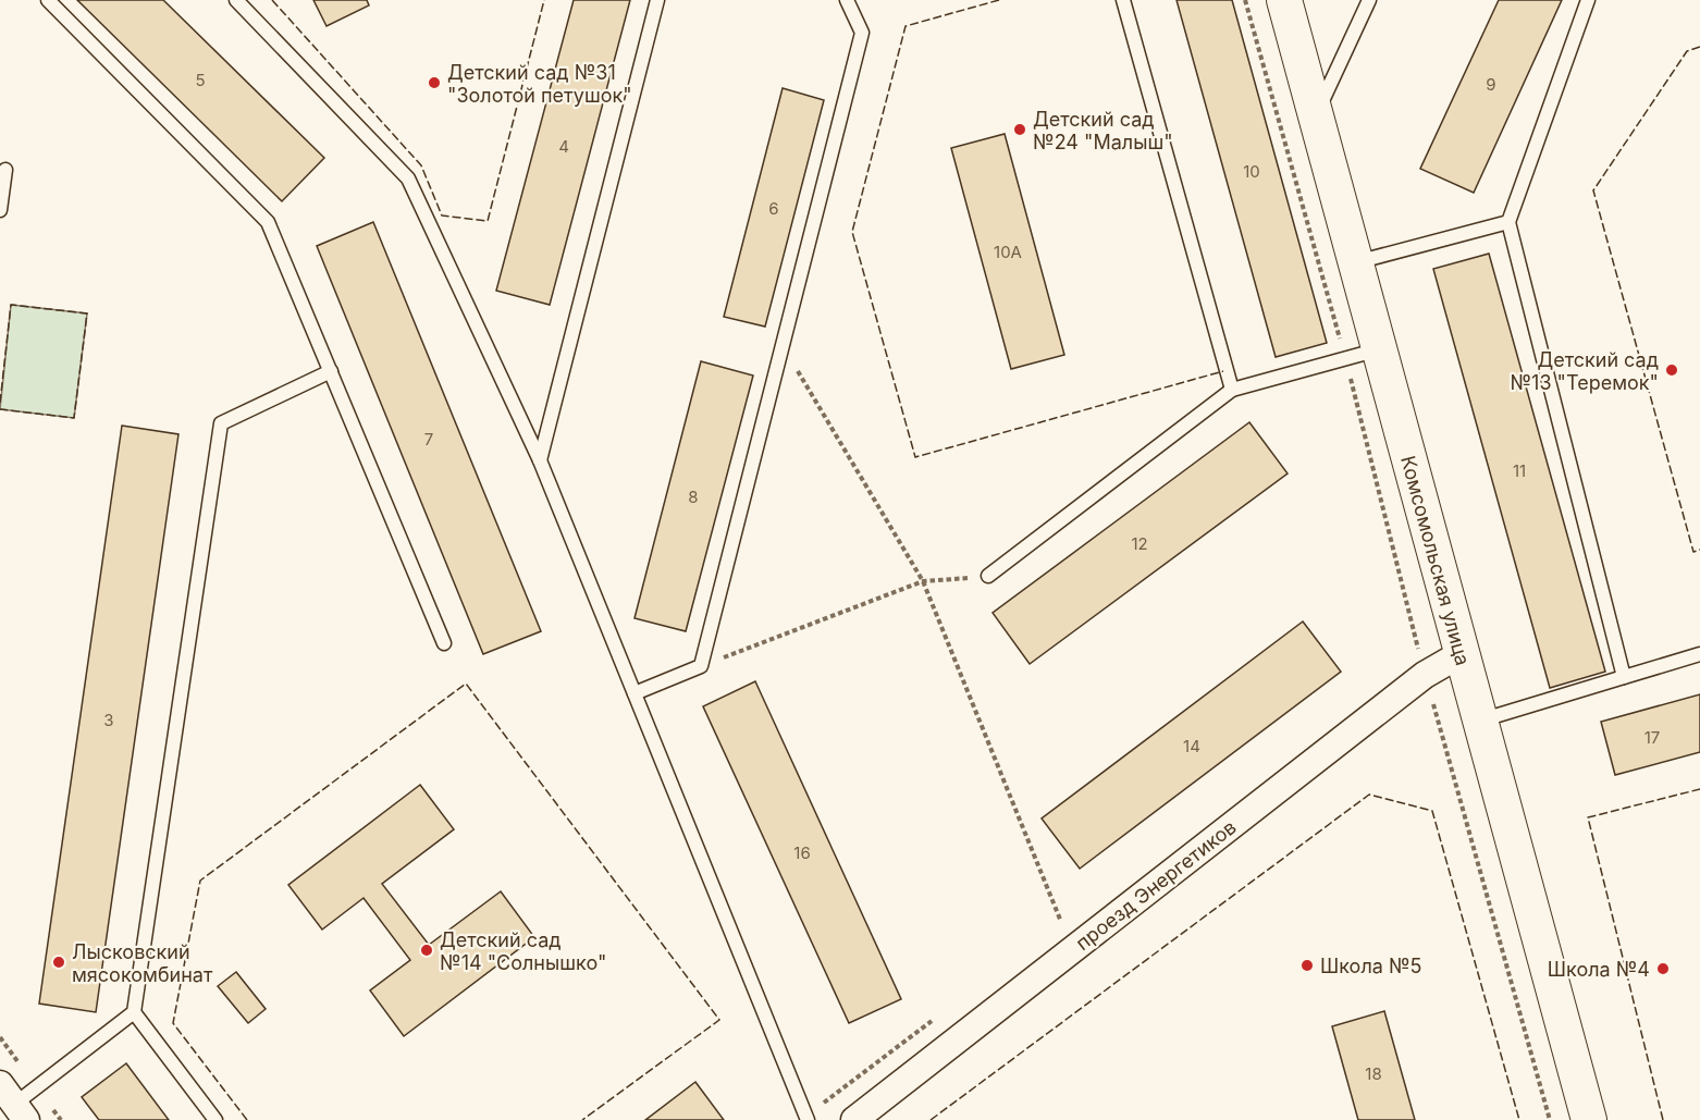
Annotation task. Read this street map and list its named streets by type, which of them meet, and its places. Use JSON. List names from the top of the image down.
{
  "streets": {
    "street": ["Комсомольская улица", "проезд Энергетиков"]
  },
  "crossings": [
    ["Комсомольская улица", "проезд Энергетиков"]
  ],
  "places": [
    "Детский сад №31 \"Золотой петушок\"",
    "Детский сад №24 \"Малыш\"",
    "Детский сад №13 \"Теремок\"",
    "Детский сад №14 \"Солнышко\"",
    "Лысковский мясокомбинат",
    "Школа №5",
    "Школа №4"
  ],
  "house_numbers": [
    "5",
    "9",
    "4",
    "10",
    "6",
    "10А",
    "7",
    "11",
    "8",
    "12",
    "3",
    "17",
    "14",
    "16",
    "18"
  ]
}
